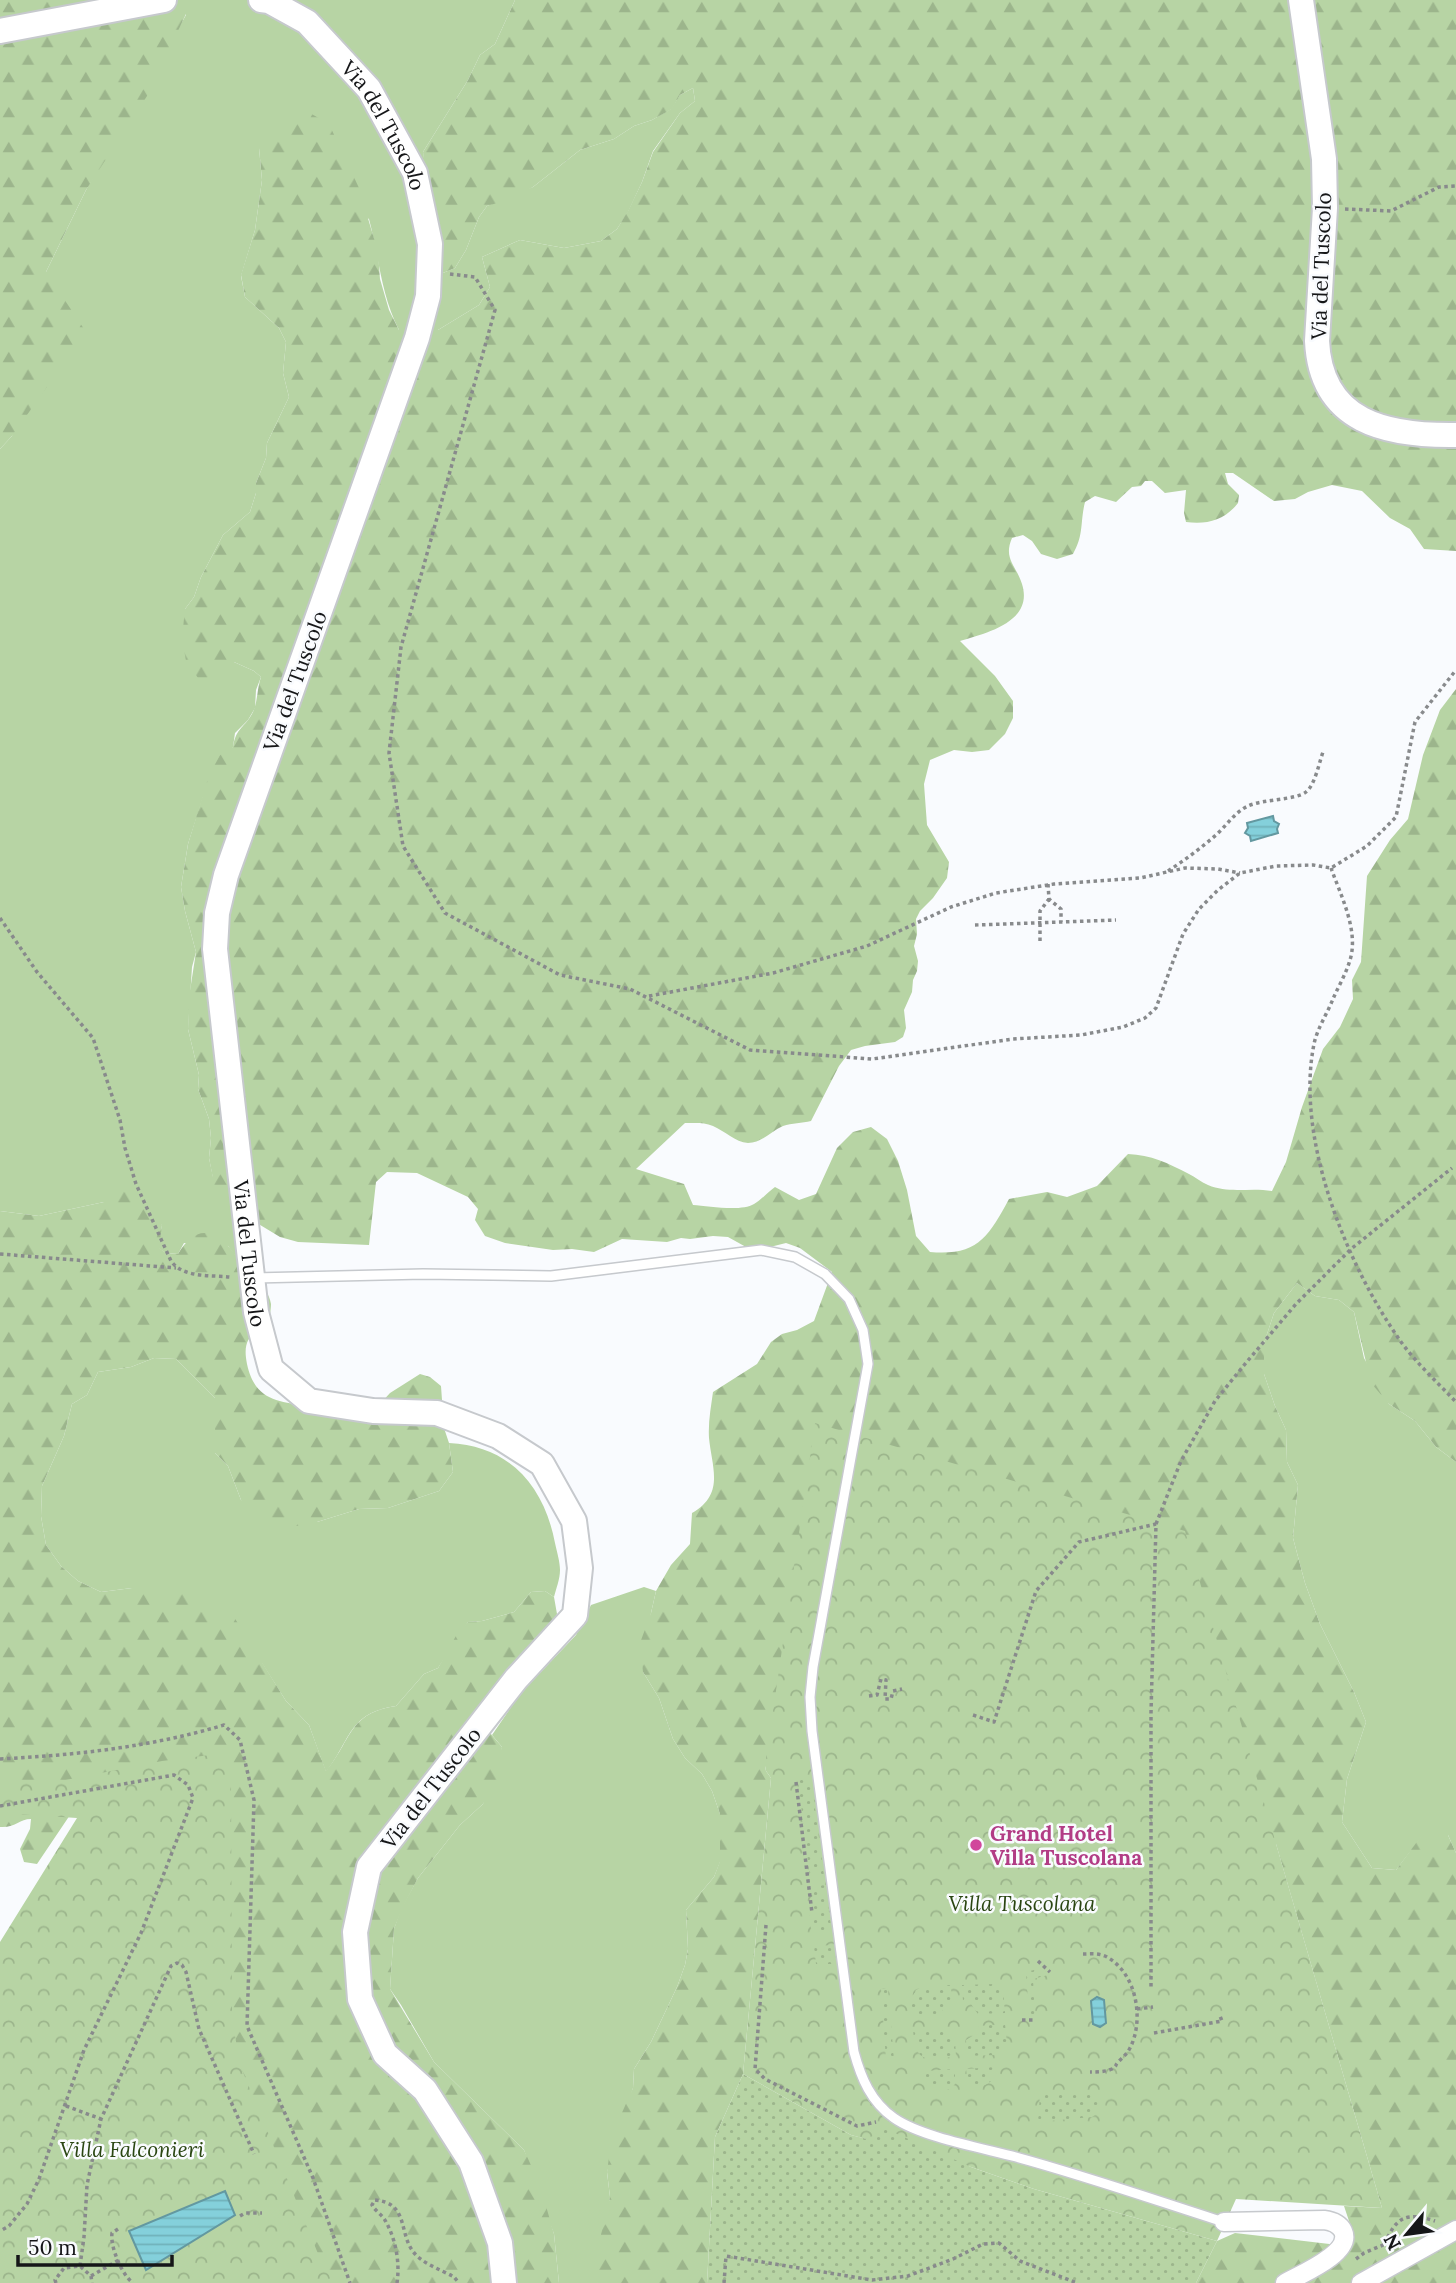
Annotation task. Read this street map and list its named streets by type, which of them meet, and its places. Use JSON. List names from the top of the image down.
{
  "streets": {
    "street": ["Via del Tuscolo"]
  },
  "parks": ["Villa Tuscolana", "Villa Falconieri"],
  "places": ["Grand Hotel Villa Tuscolana"],
  "scale_bar": "50 m",
  "north": "bottom left"
}
